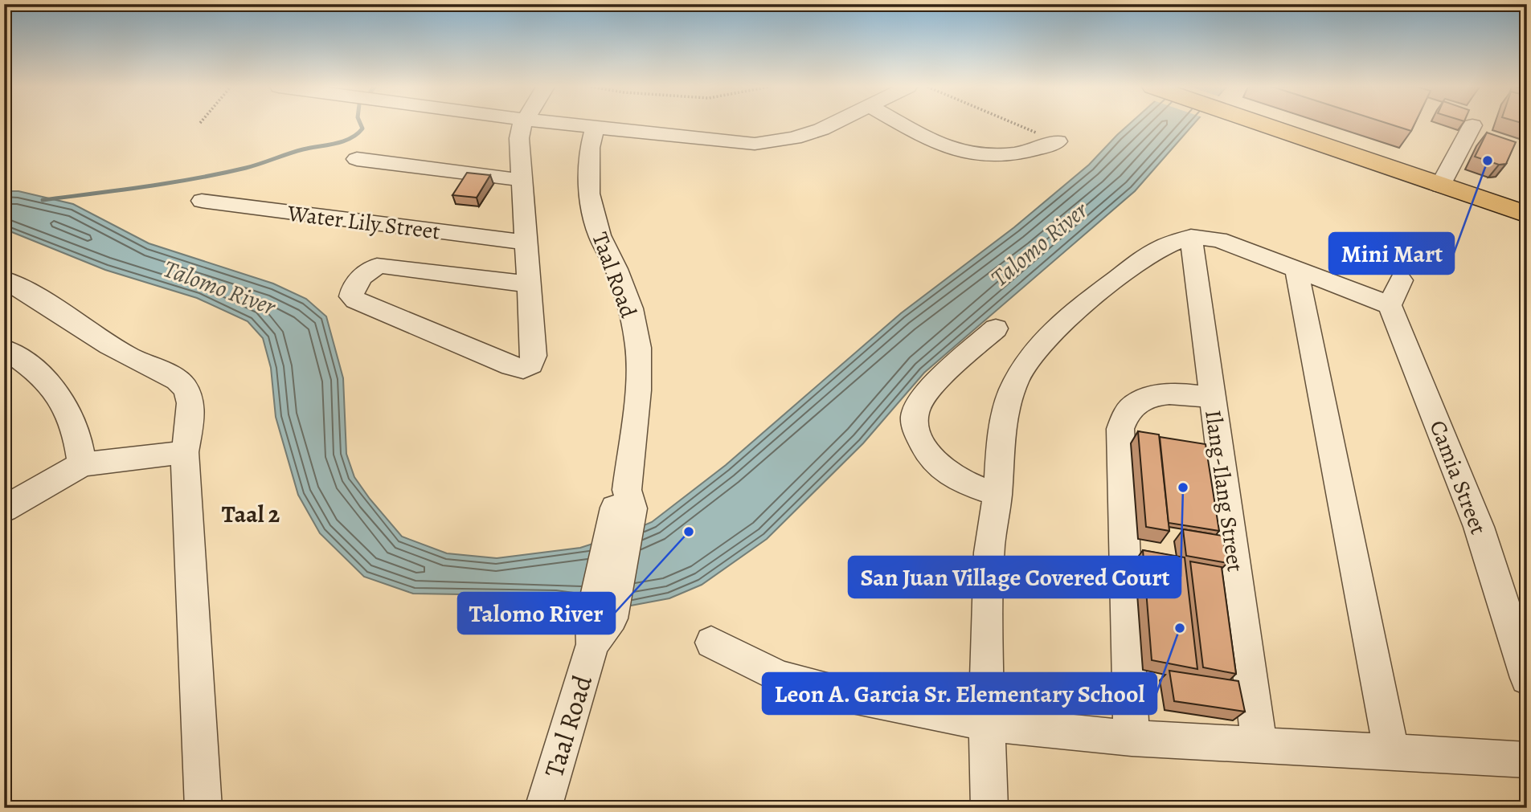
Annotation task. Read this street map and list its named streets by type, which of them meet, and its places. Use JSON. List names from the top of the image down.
{
  "streets": {
    "street": [
      "Water Lily Street",
      "Taal Road",
      "Camia Street",
      "Ilang-Ilang Street"
    ]
  },
  "districts": ["Taal 2"],
  "water": ["Talomo River"],
  "places": [
    "Mini Mart",
    "San Juan Village Covered Court",
    "Talomo River",
    "Leon A. Garcia Sr. Elementary School"
  ]
}
